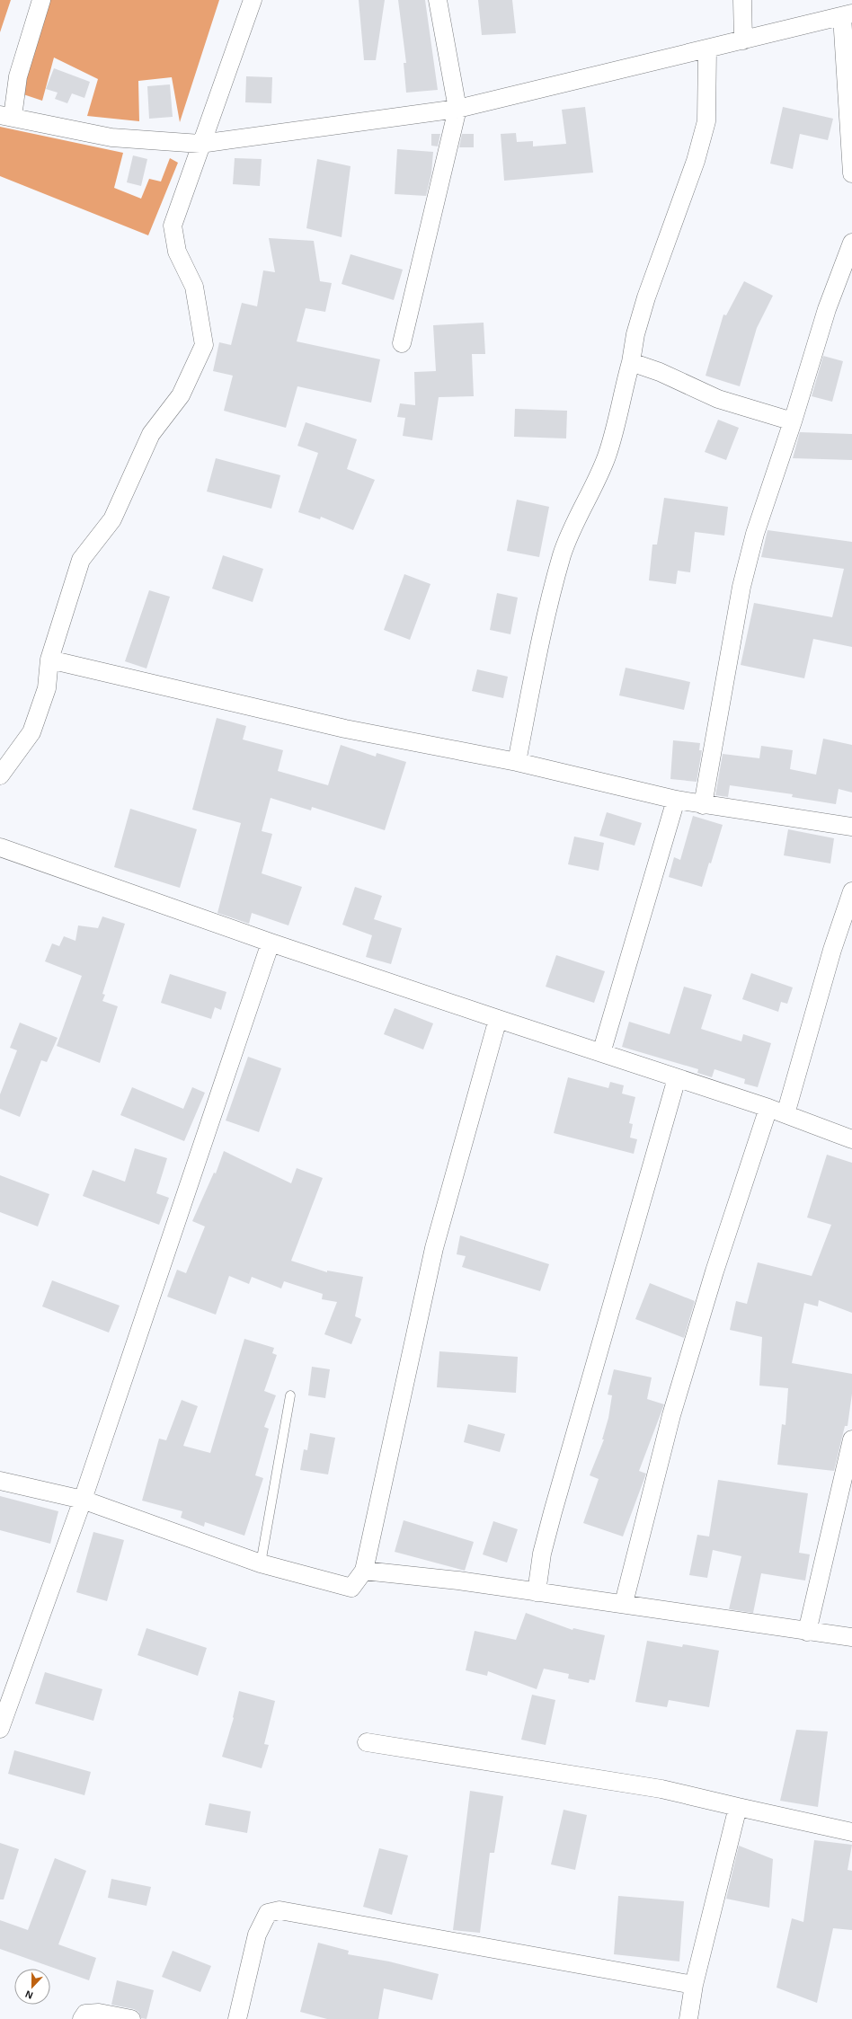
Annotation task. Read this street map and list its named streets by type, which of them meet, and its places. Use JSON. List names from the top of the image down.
{
  "north": "bottom"
}
